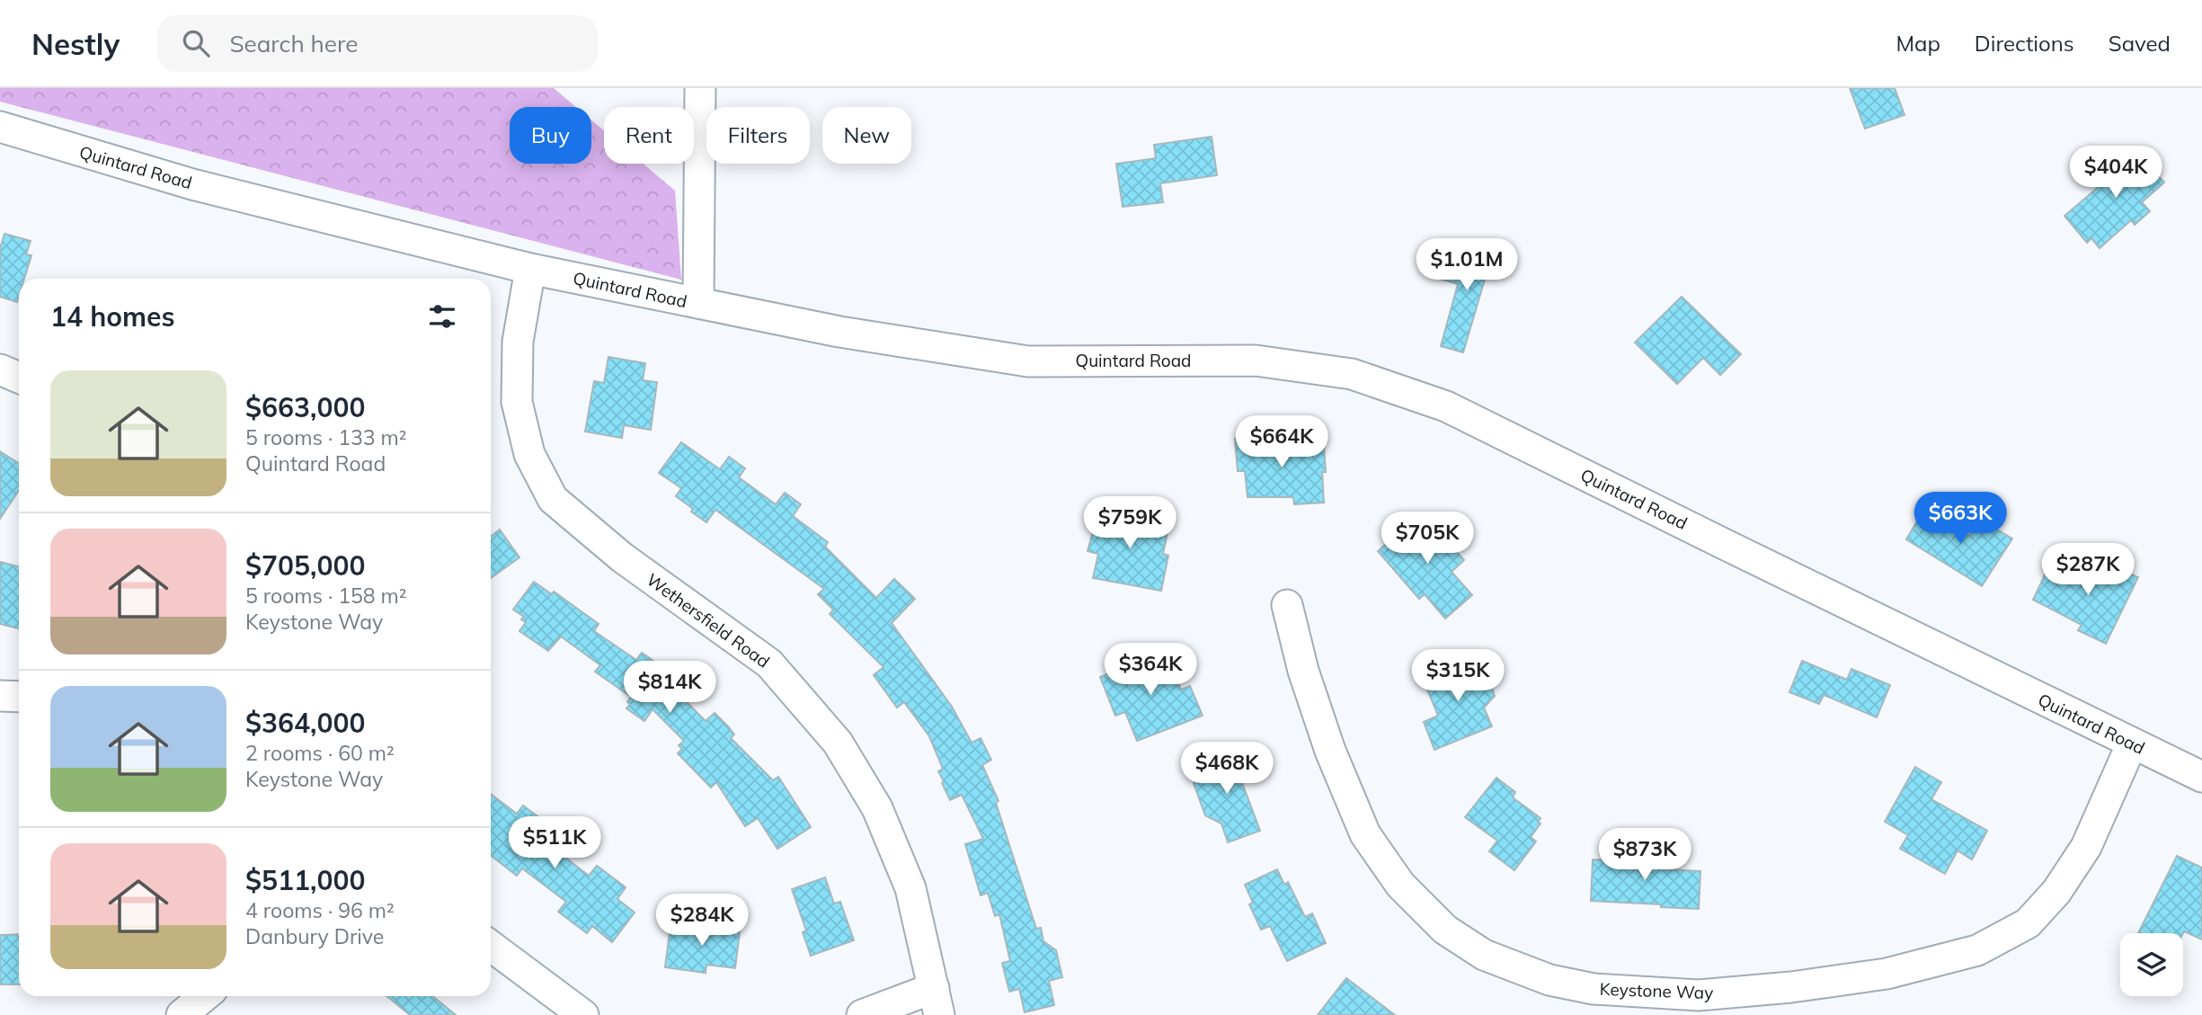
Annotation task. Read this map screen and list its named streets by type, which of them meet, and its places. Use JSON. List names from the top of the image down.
{
  "streets": {
    "street": ["Quintard Road", "Wethersfield Road", "Keystone Way"]
  },
  "crossings": [
    ["Quintard Road", "Wethersfield Road"],
    ["Quintard Road", "Keystone Way"]
  ],
  "page": {
    "header": "Nestly",
    "search": "Search here",
    "nav": ["Map", "Directions", "Saved"],
    "chip": [
      "Buy",
      "Rent",
      "Filters",
      "New"
    ],
    "price": [
      "$404K",
      "$1.01M",
      "$664K",
      "$663K",
      "$759K",
      "$705K",
      "$287K",
      "$364K",
      "$315K",
      "$814K",
      "$468K",
      "$511K",
      "$873K",
      "$284K"
    ],
    "heading": "14 homes",
    "list": [
      {
        "name": "$663,000",
        "note": "5 rooms · 133 m² · Quintard Road"
      },
      {
        "name": "$705,000",
        "note": "5 rooms · 158 m² · Keystone Way"
      },
      {
        "name": "$364,000",
        "note": "2 rooms · 60 m² · Keystone Way"
      },
      {
        "name": "$511,000",
        "note": "4 rooms · 96 m² · Danbury Drive"
      }
    ]
  }
}
